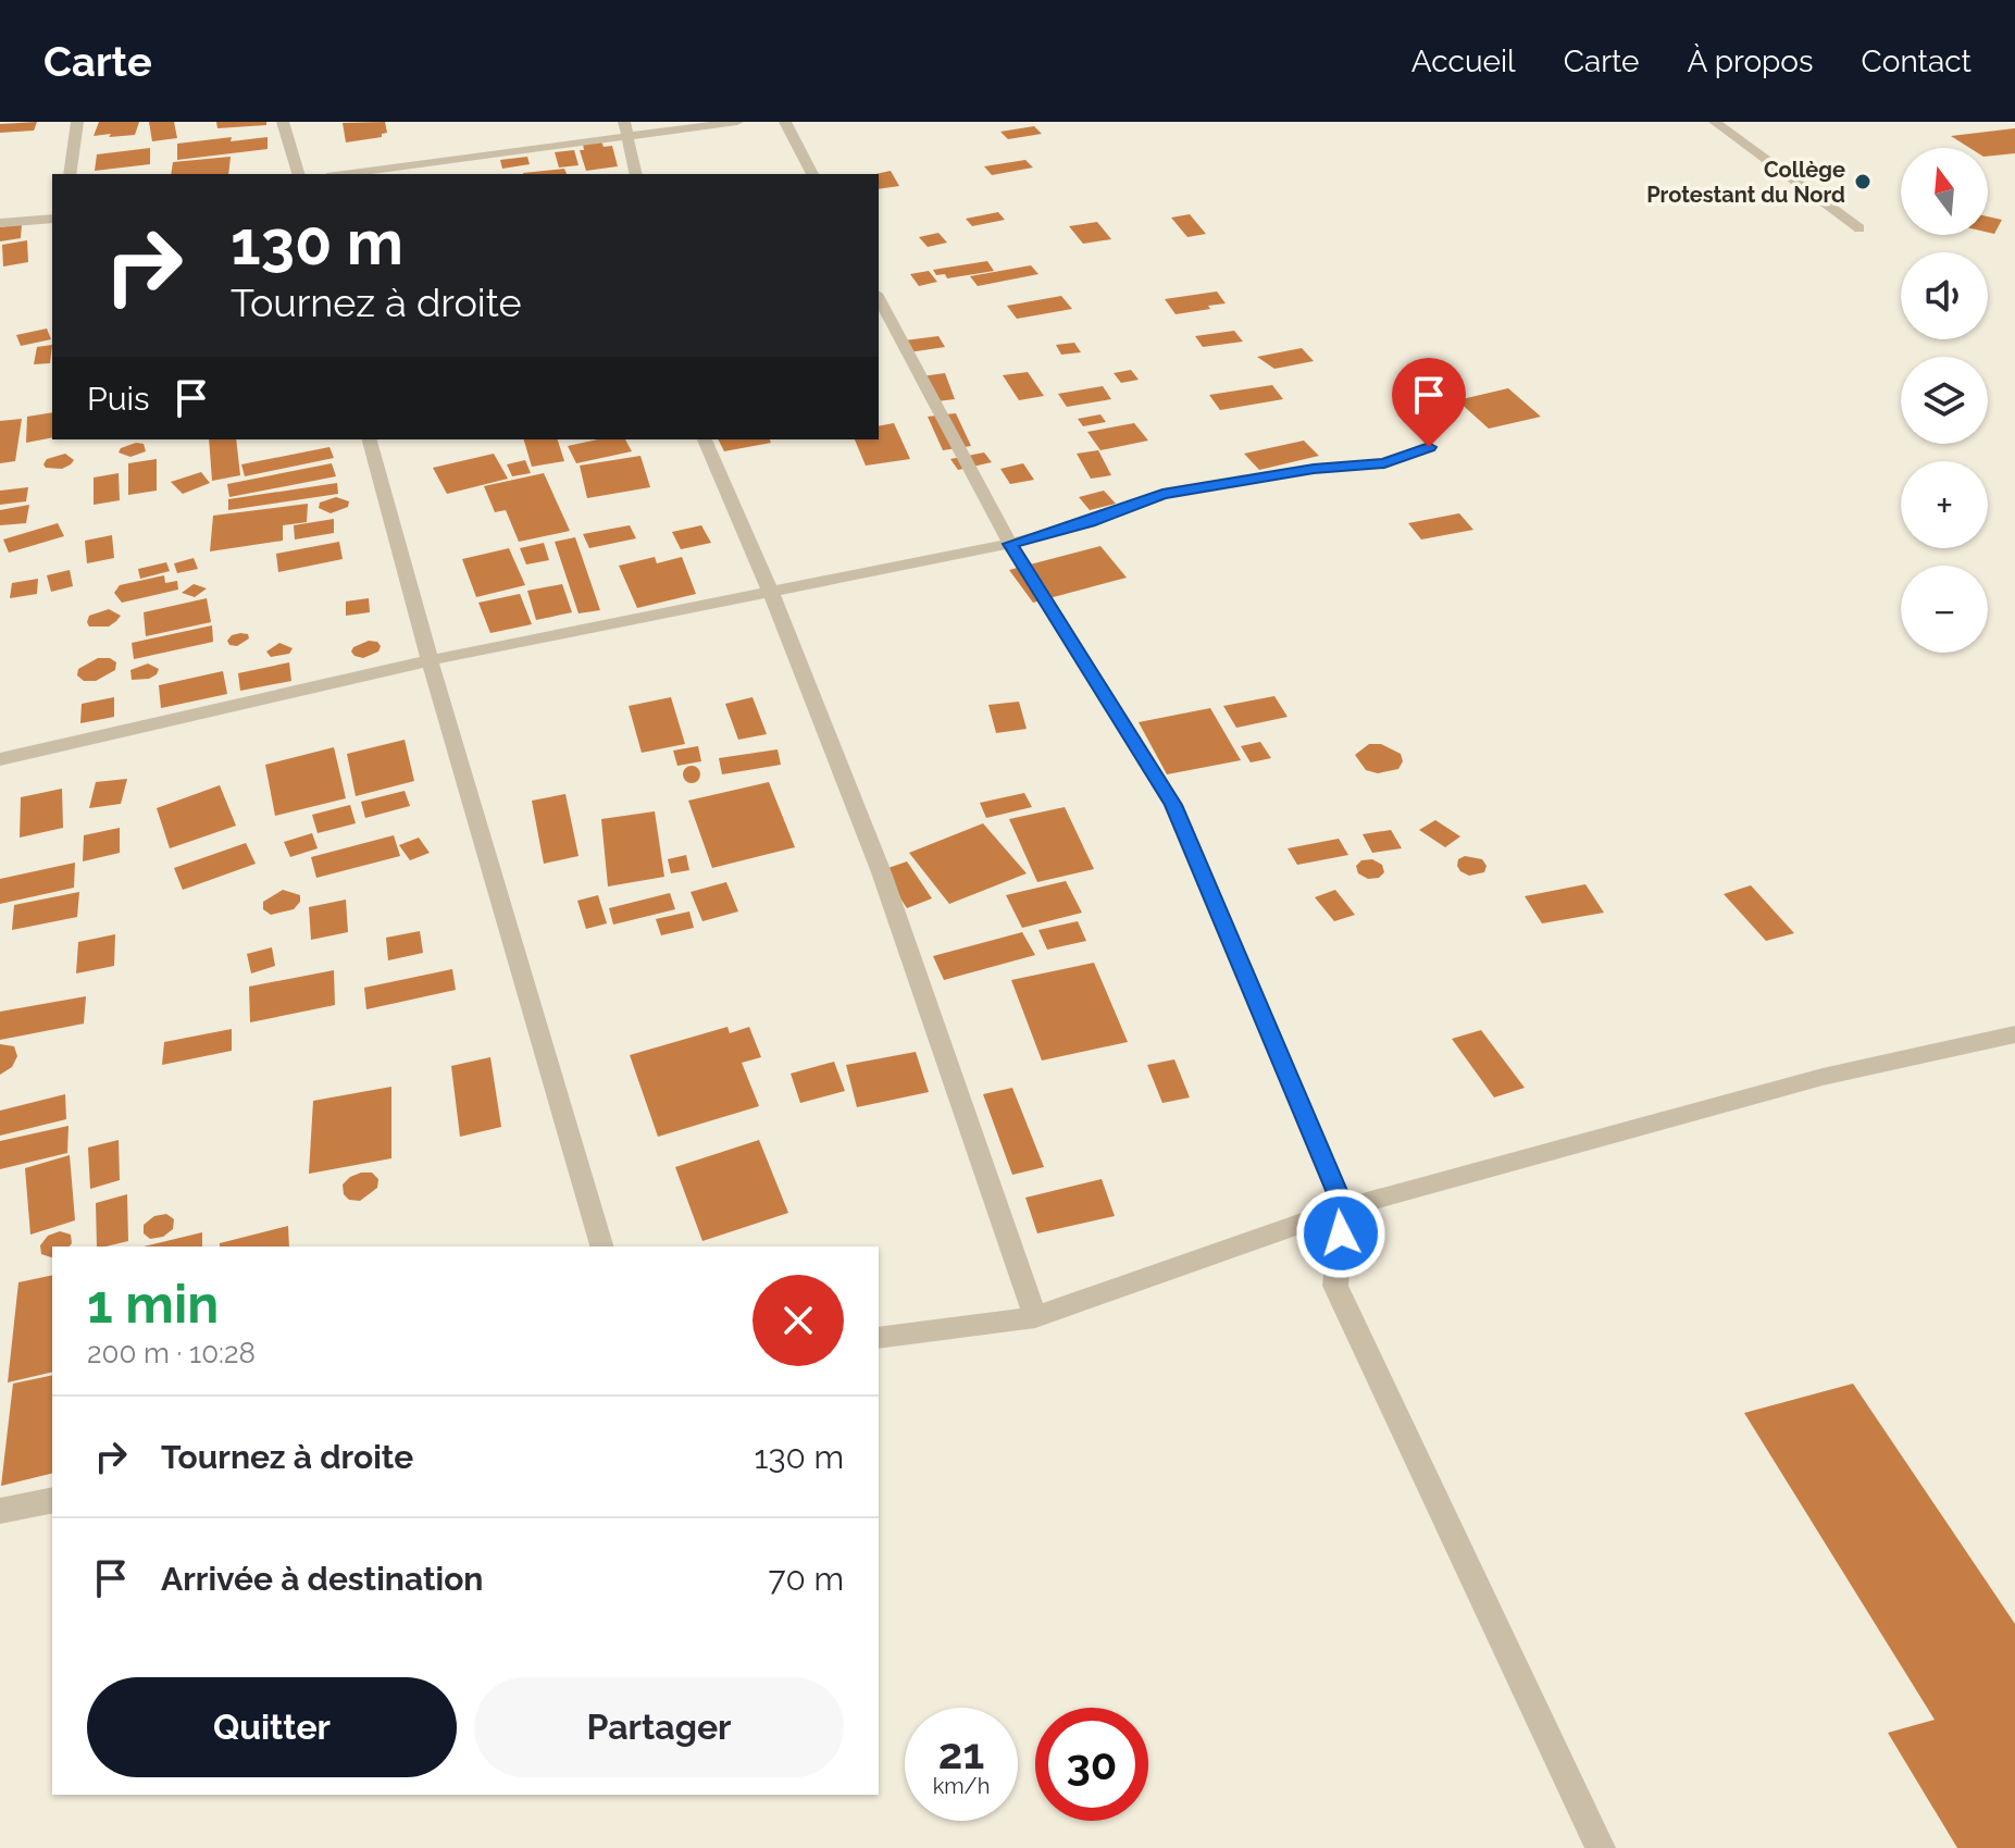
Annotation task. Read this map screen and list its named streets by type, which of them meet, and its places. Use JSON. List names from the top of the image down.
{
  "places": ["Collège Protestant du Nord"],
  "north": "top",
  "page": {
    "header": "Carte",
    "nav": [
      "Accueil",
      "Carte",
      "À propos",
      "Contact"
    ],
    "map_buttons": ["+", "−"],
    "turn": ["130 m", "Tournez à droite"],
    "then": "Puis",
    "heading": ["1 min", "200 m · 10:28"],
    "list": [
      {
        "name": "Tournez à droite",
        "value": "130 m"
      },
      {
        "name": "Arrivée à destination",
        "value": "70 m"
      }
    ],
    "buttons": ["Quitter", "Partager"],
    "speed": "21 km/h",
    "limit": "30"
  }
}
